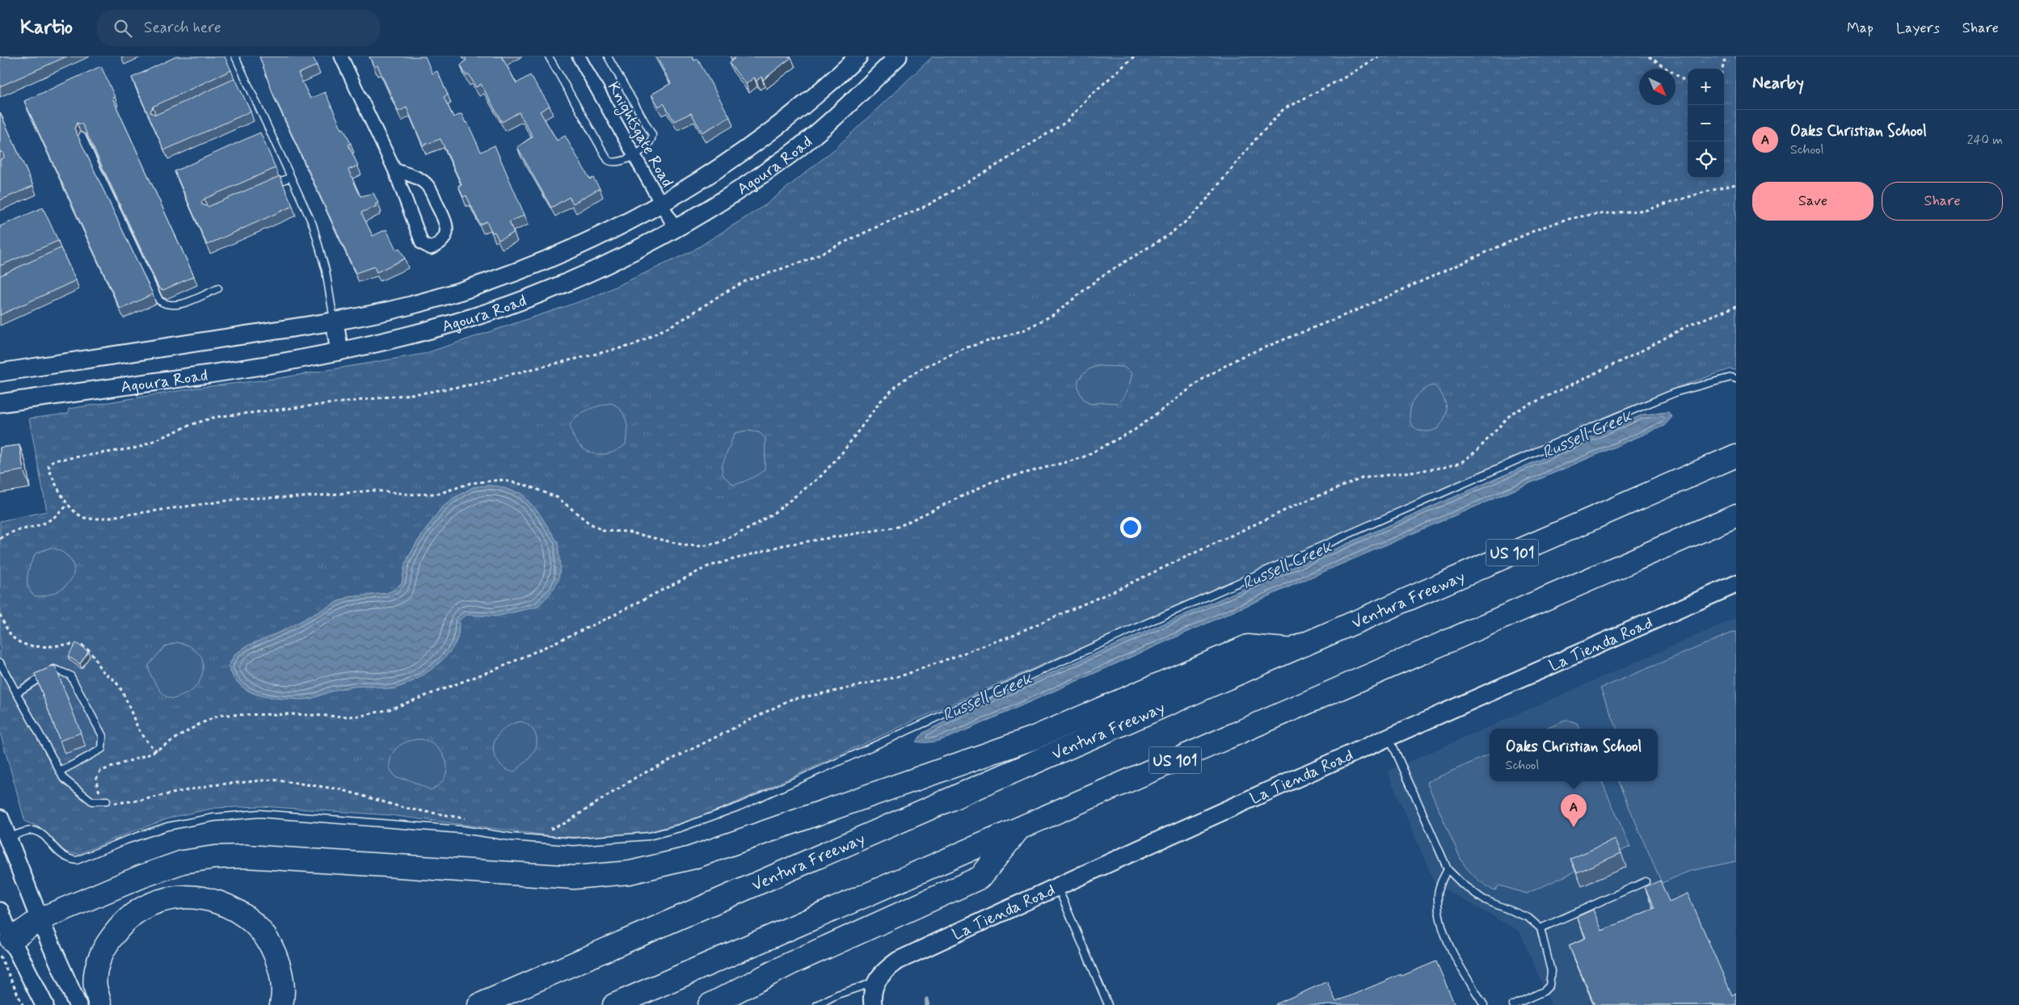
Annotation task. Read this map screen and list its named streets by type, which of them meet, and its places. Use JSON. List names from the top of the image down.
{
  "streets": {
    "highway": ["US 101", "Ventura Freeway"],
    "main road": ["Agoura Road", "La Tienda Road"],
    "street": ["Knightsgate Road"]
  },
  "crossings": [
    ["Knightsgate Road", "Agoura Road"]
  ],
  "water": ["Russell Creek"],
  "north": "bottom right",
  "page": {
    "header": "Kartio",
    "search": "Search here",
    "nav": ["Map", "Layers", "Share"],
    "heading": "Nearby",
    "map_buttons": ["+", "−"],
    "list": [
      {
        "mark": "A",
        "name": "Oaks Christian School",
        "note": "School",
        "value": "240 m"
      }
    ],
    "buttons": ["Save", "Share"],
    "popup": ["Oaks Christian School", "School"],
    "pins": "A"
  }
}
